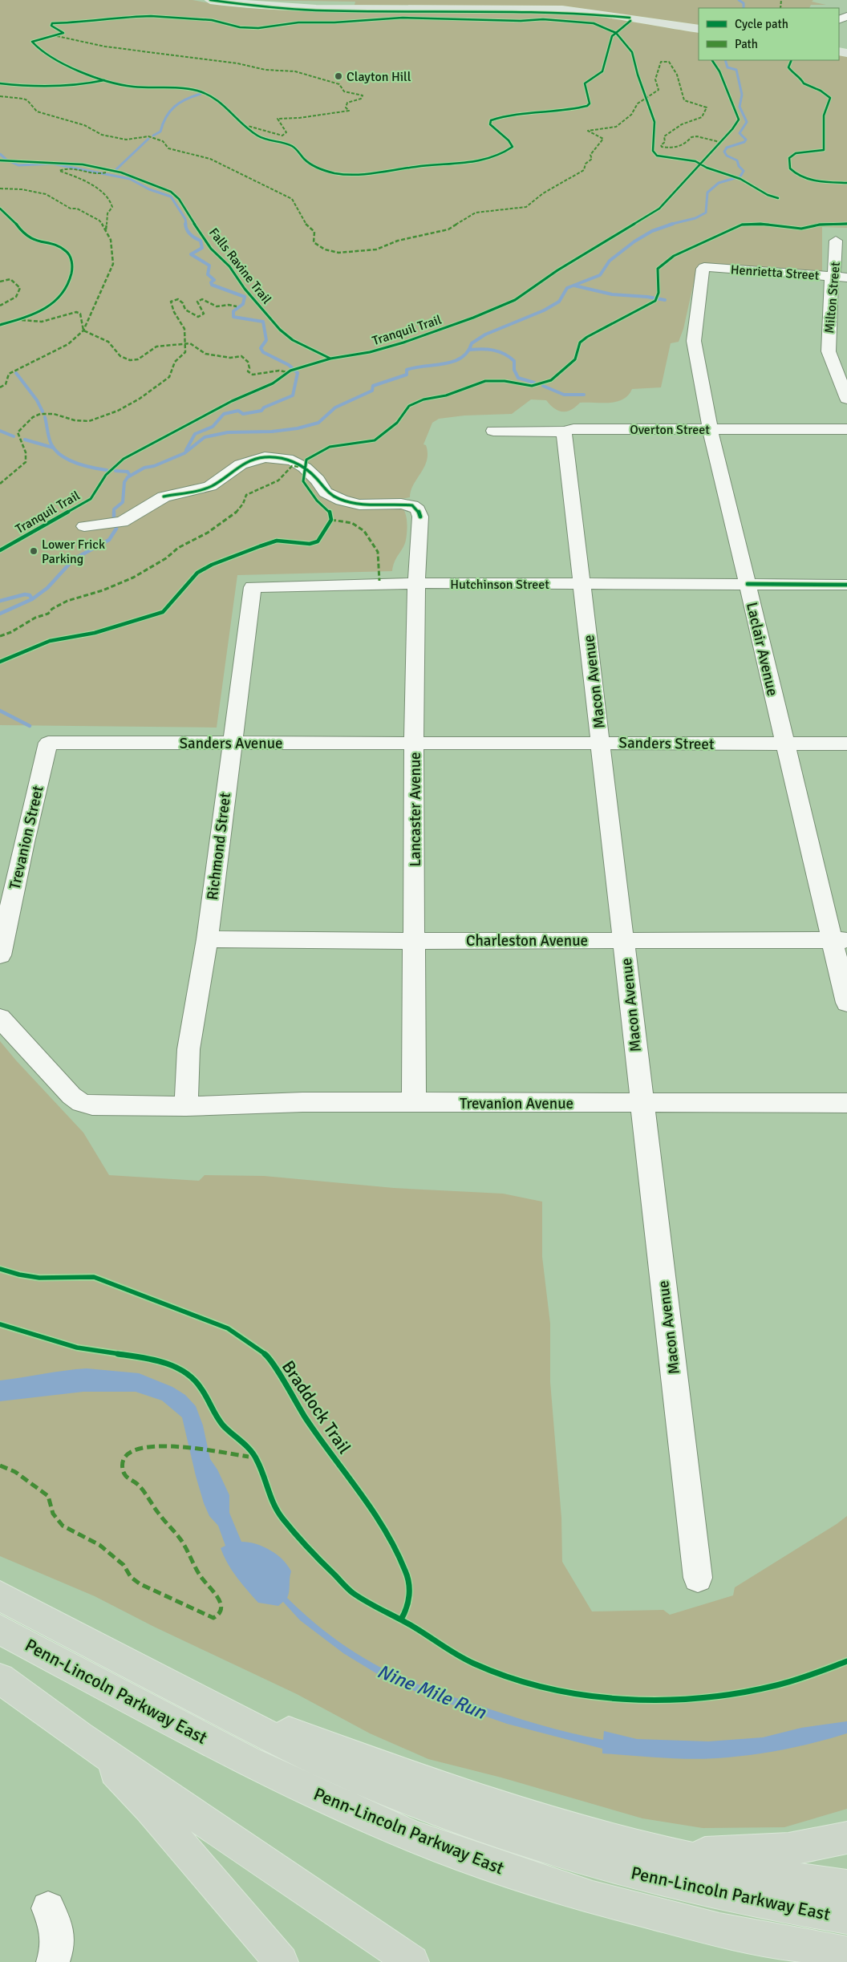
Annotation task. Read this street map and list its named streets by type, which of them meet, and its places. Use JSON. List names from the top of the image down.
{
  "streets": {
    "highway": ["Penn-Lincoln Parkway East"],
    "street": [
      "Henrietta Street",
      "Milton Street",
      "Overton Street",
      "Hutchinson Street",
      "Laclair Avenue",
      "Macon Avenue",
      "Sanders Avenue",
      "Sanders Street",
      "Lancaster Avenue",
      "Trevanion Street",
      "Richmond Street",
      "Charleston Avenue",
      "Trevanion Avenue"
    ],
    "cycle path": ["Falls Ravine Trail", "Tranquil Trail", "Braddock Trail"]
  },
  "crossings": [
    ["Henrietta Street", "Milton Street"],
    ["Henrietta Street", "Laclair Avenue"],
    ["Overton Street", "Laclair Avenue"],
    ["Overton Street", "Macon Avenue"],
    ["Hutchinson Street", "Laclair Avenue"],
    ["Hutchinson Street", "Macon Avenue"],
    ["Hutchinson Street", "Lancaster Avenue"],
    ["Hutchinson Street", "Richmond Street"],
    ["Laclair Avenue", "Sanders Street"],
    ["Laclair Avenue", "Charleston Avenue"],
    ["Macon Avenue", "Sanders Street"],
    ["Macon Avenue", "Charleston Avenue"],
    ["Macon Avenue", "Trevanion Avenue"],
    ["Sanders Avenue", "Sanders Street"],
    ["Sanders Avenue", "Lancaster Avenue"],
    ["Sanders Avenue", "Trevanion Street"],
    ["Sanders Avenue", "Richmond Street"],
    ["Sanders Street", "Lancaster Avenue"],
    ["Lancaster Avenue", "Charleston Avenue"],
    ["Lancaster Avenue", "Trevanion Avenue"],
    ["Richmond Street", "Charleston Avenue"],
    ["Richmond Street", "Trevanion Avenue"]
  ],
  "water": ["Nine Mile Run"],
  "places": ["Clayton Hill", "Lower Frick Parking"],
  "legend": ["Cycle path", "Path"]
}
